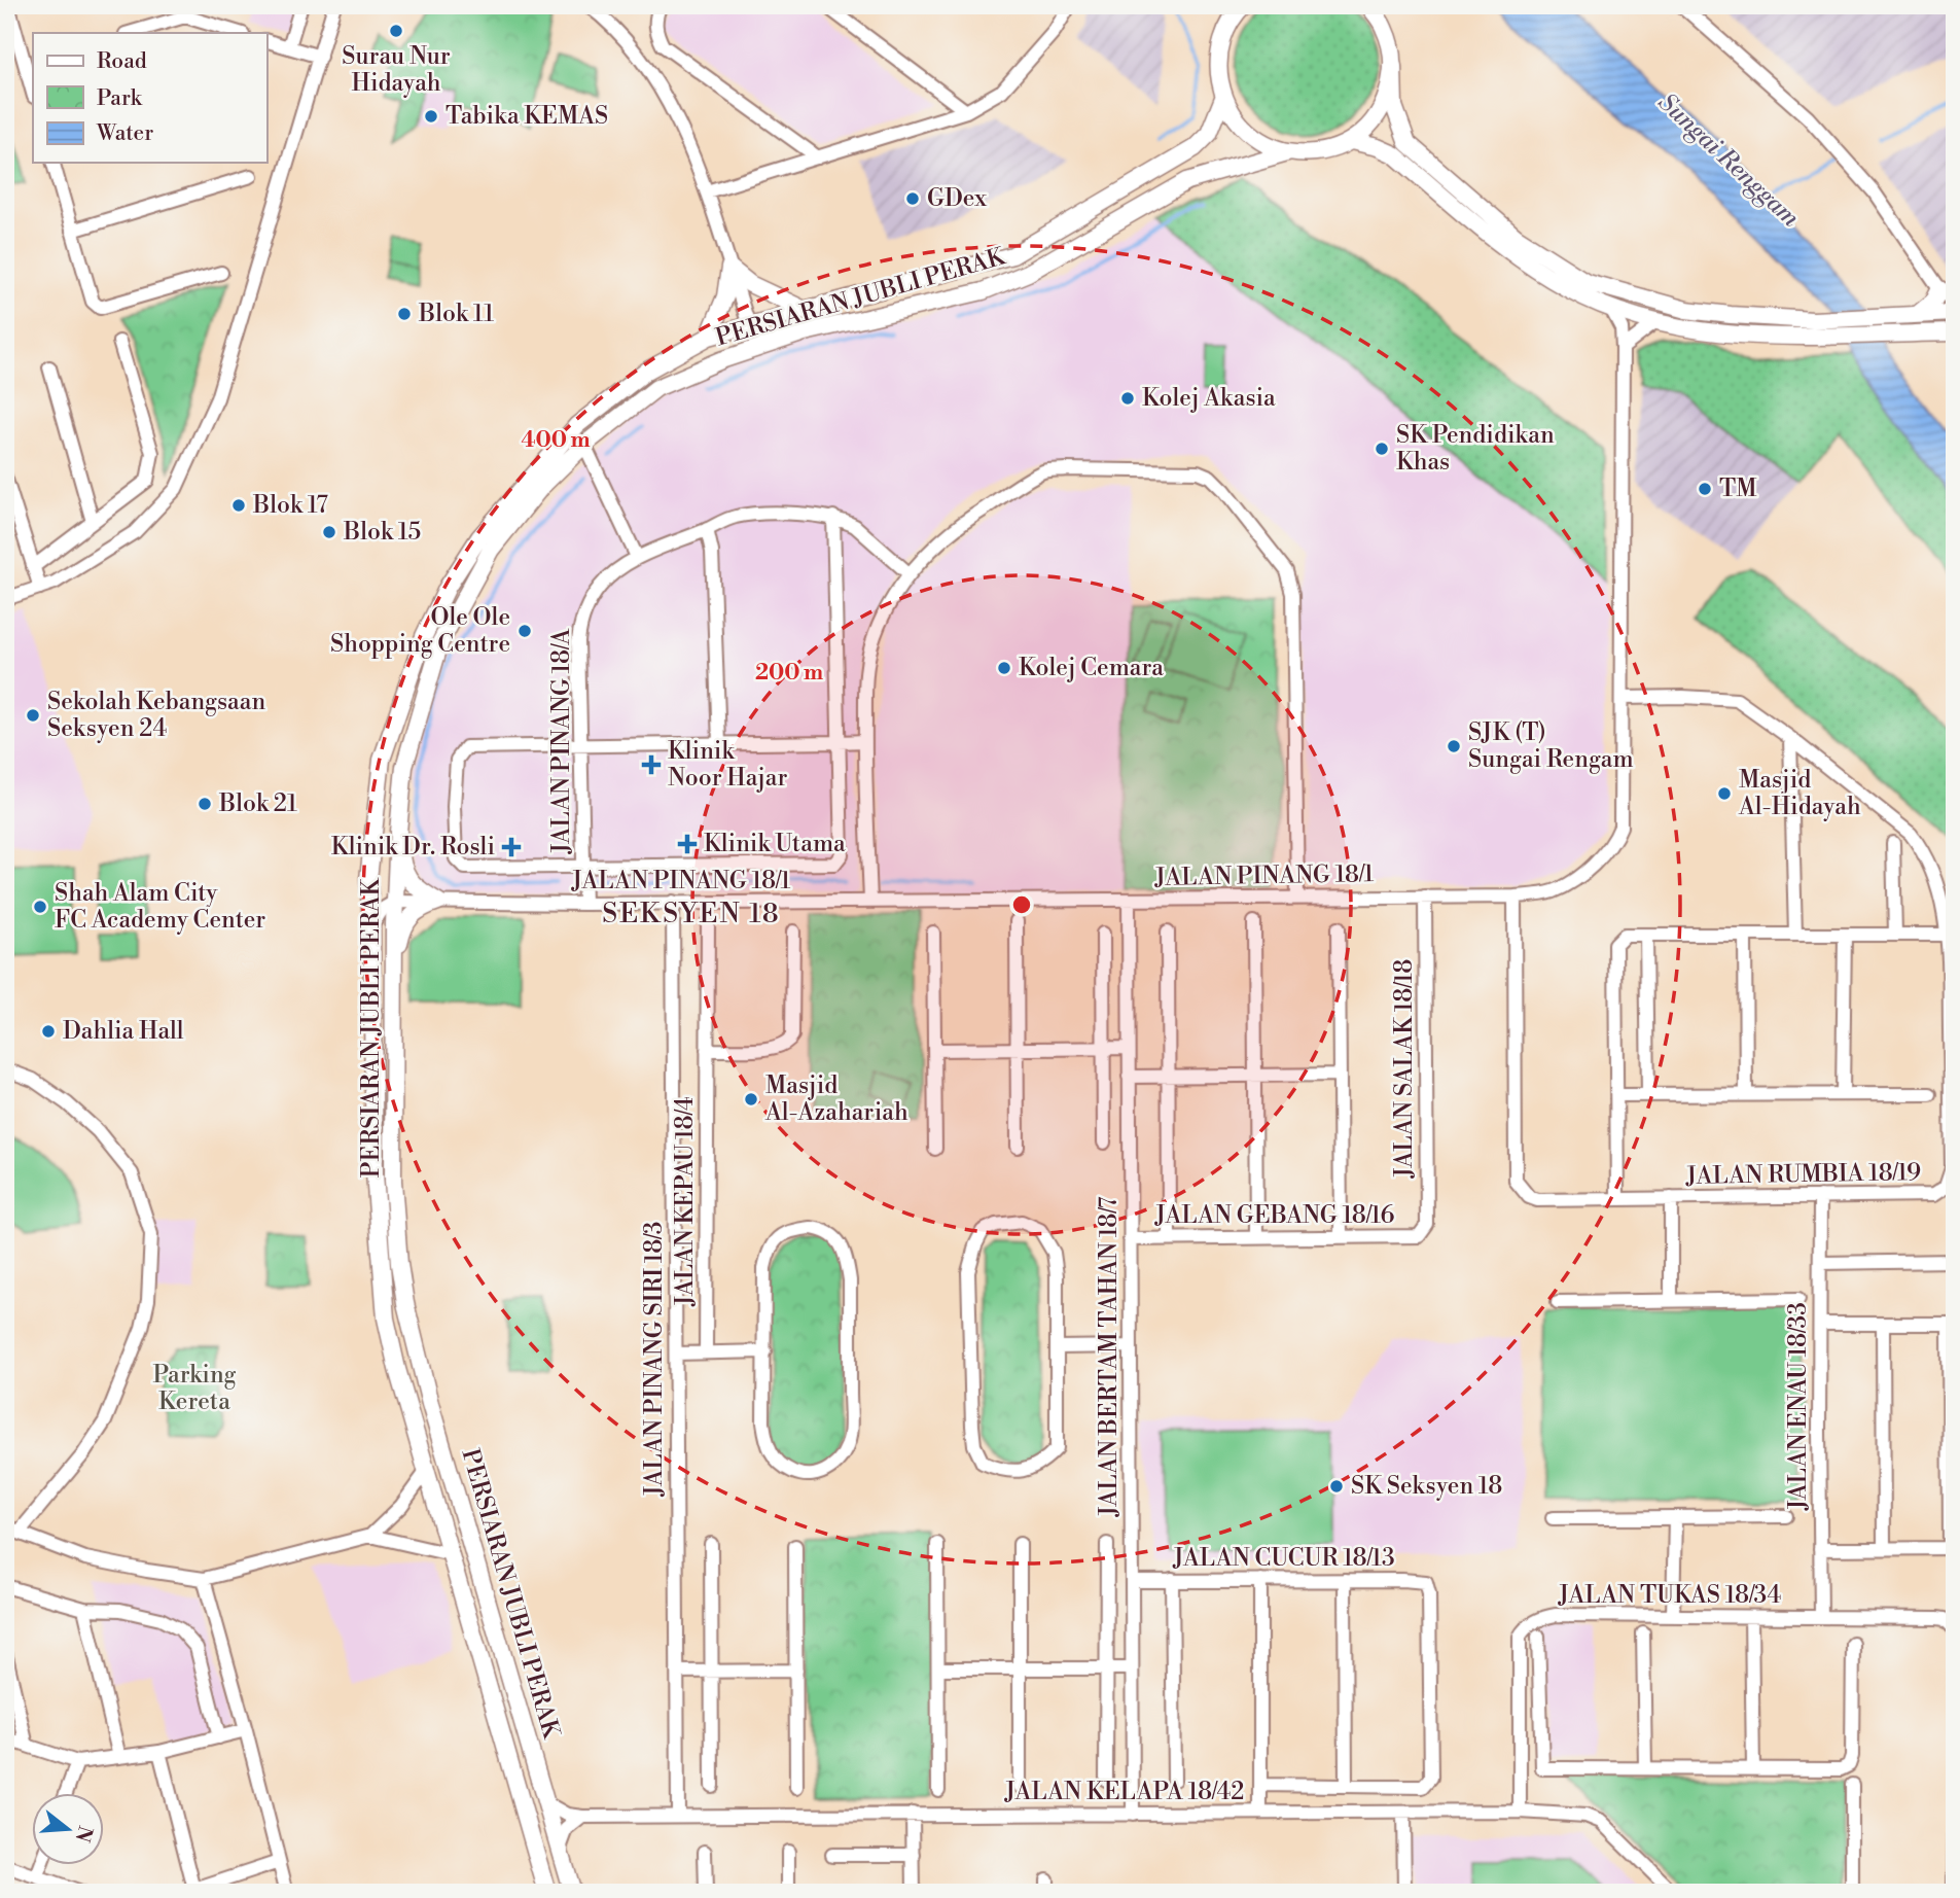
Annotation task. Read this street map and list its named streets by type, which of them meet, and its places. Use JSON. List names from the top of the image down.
{
  "streets": {
    "main road": ["PERSIARAN JUBLI PERAK"],
    "street": [
      "JALAN PINANG 18/A",
      "JALAN PINANG 18/1",
      "JALAN SALAK 18/18",
      "JALAN RUMBIA 18/19",
      "JALAN KEPAU 18/4",
      "JALAN GEBANG 18/16",
      "JALAN BERTAM TAHAN 18/7",
      "JALAN PINANG SIRI 18/3",
      "JALAN ENAU 18/33",
      "JALAN CUCUR 18/13",
      "JALAN TUKAS 18/34",
      "JALAN KELAPA 18/42"
    ]
  },
  "crossings": [
    ["PERSIARAN JUBLI PERAK", "JALAN PINANG 18/1"],
    ["PERSIARAN JUBLI PERAK", "JALAN KELAPA 18/42"],
    ["JALAN PINANG 18/A", "JALAN PINANG 18/1"],
    ["JALAN PINANG 18/1", "JALAN SALAK 18/18"],
    ["JALAN PINANG 18/1", "JALAN RUMBIA 18/19"],
    ["JALAN PINANG 18/1", "JALAN BERTAM TAHAN 18/7"],
    ["JALAN PINANG 18/1", "JALAN PINANG SIRI 18/3"],
    ["JALAN SALAK 18/18", "JALAN GEBANG 18/16"],
    ["JALAN RUMBIA 18/19", "JALAN ENAU 18/33"],
    ["JALAN GEBANG 18/16", "JALAN BERTAM TAHAN 18/7"],
    ["JALAN BERTAM TAHAN 18/7", "JALAN CUCUR 18/13"],
    ["JALAN BERTAM TAHAN 18/7", "JALAN KELAPA 18/42"],
    ["JALAN PINANG SIRI 18/3", "JALAN KELAPA 18/42"],
    ["JALAN ENAU 18/33", "JALAN TUKAS 18/34"],
    ["JALAN TUKAS 18/34", "JALAN KELAPA 18/42"]
  ],
  "districts": ["SEKSYEN 18"],
  "water": ["Sungai Renggam"],
  "parks": ["Parking Kereta"],
  "places": {
    "other": [
      "Surau Nur Hidayah",
      "Tabika KEMAS",
      "GDex",
      "Blok 11",
      "Kolej Akasia",
      "SK Pendidikan Khas",
      "TM",
      "Blok 17",
      "Blok 15",
      "Ole Ole Shopping Centre",
      "Kolej Cemara",
      "Sekolah Kebangsaan Seksyen 24",
      "SJK (T) Sungai Rengam",
      "Masjid Al-Hidayah",
      "Blok 21",
      "Shah Alam City FC Academy Center",
      "Dahlia Hall",
      "Masjid Al-Azahariah",
      "SK Seksyen 18"
    ],
    "health": ["Klinik Noor Hajar", "Klinik Utama", "Klinik Dr. Rosli"]
  },
  "legend": ["Road", "Park", "Water"],
  "north": "right",
  "rings": ["400 m", "200 m"]
}
